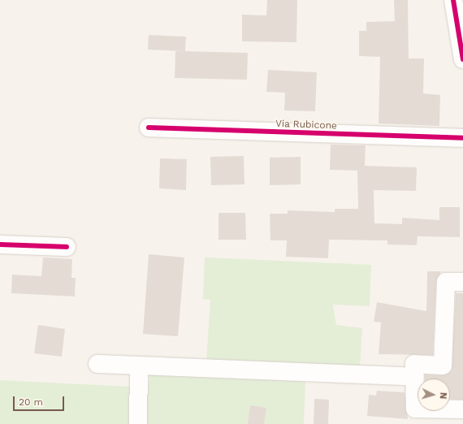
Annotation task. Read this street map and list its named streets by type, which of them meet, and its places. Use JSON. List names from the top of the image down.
{
  "streets": {
    "street": ["Via Rubicone"]
  },
  "scale_bar": "20 m",
  "north": "right"
}
